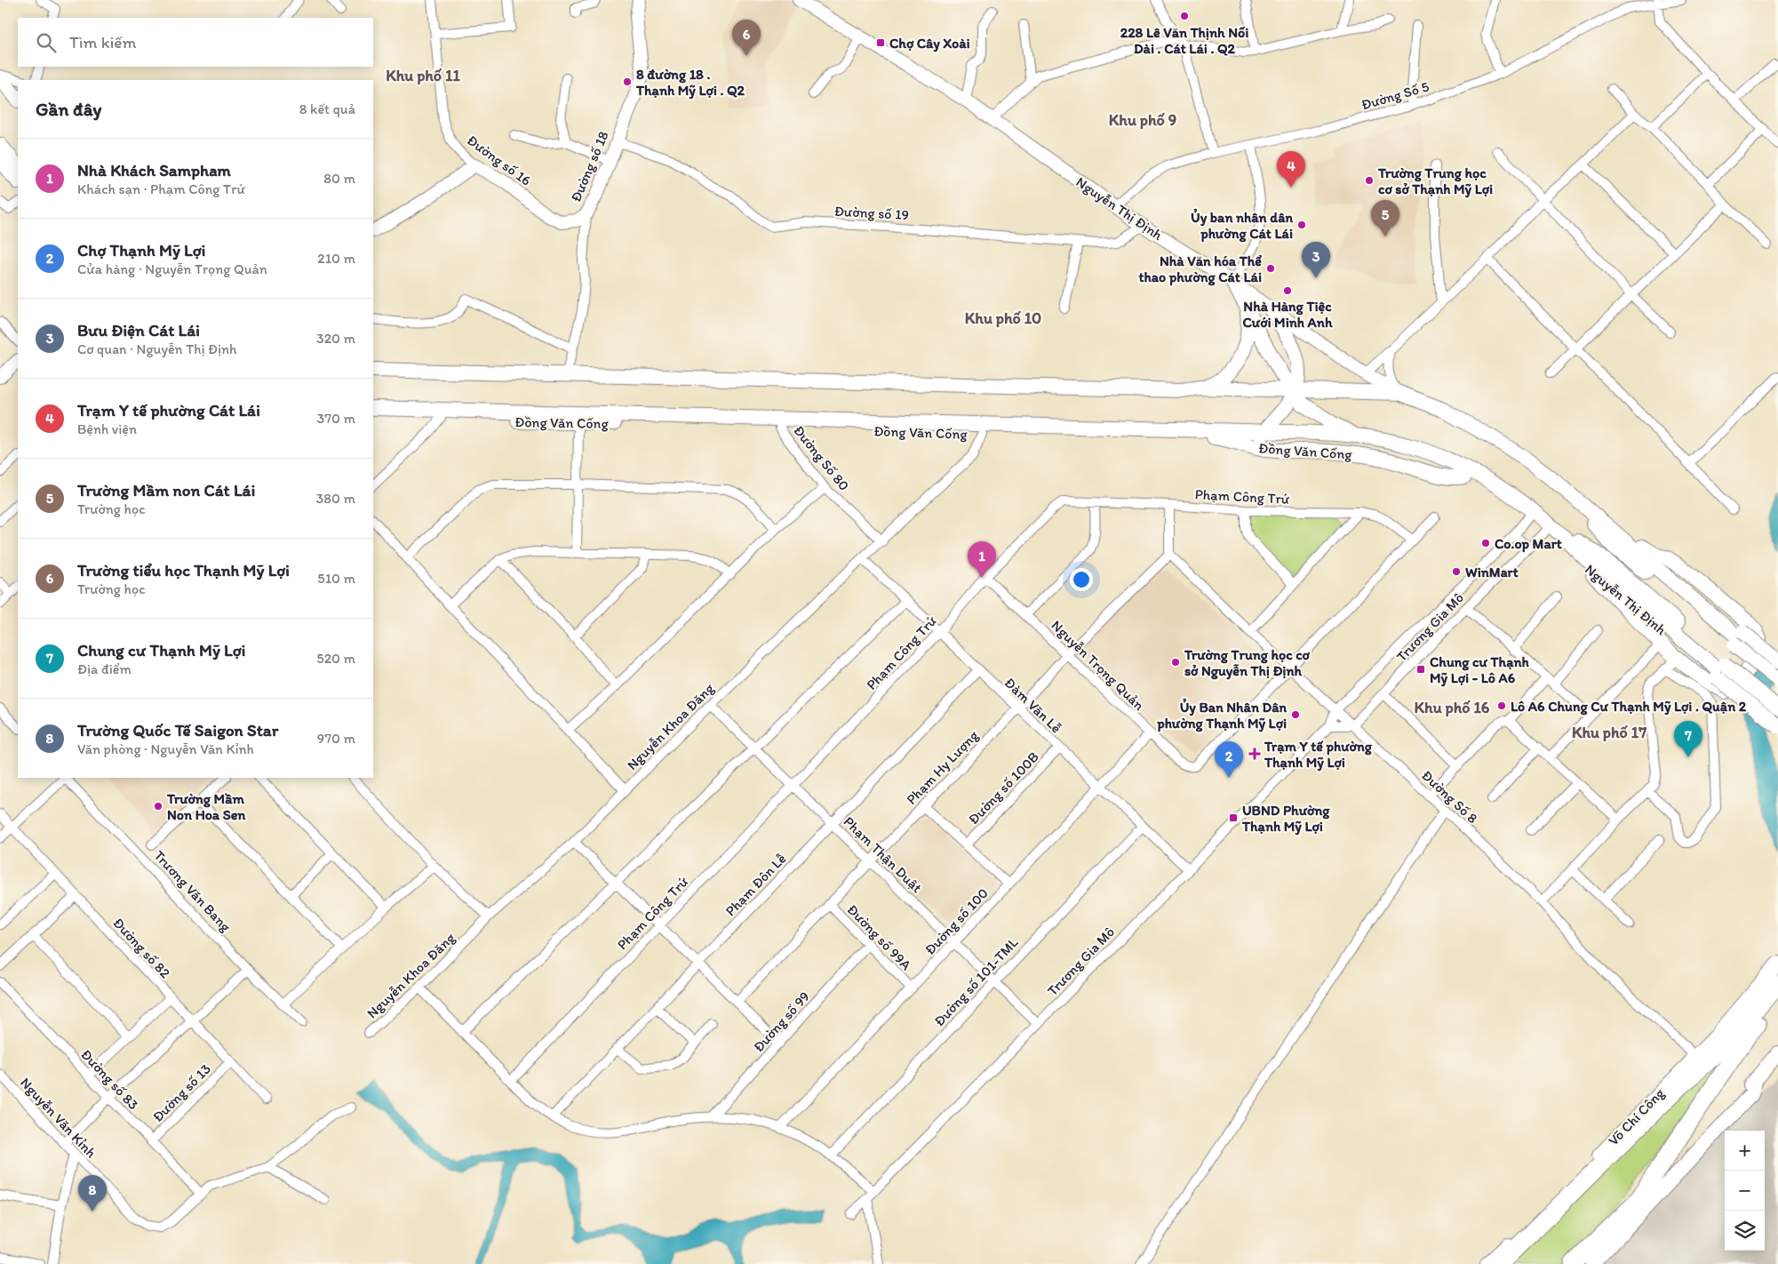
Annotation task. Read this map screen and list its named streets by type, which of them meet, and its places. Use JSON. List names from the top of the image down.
{
  "streets": {
    "highway": ["Võ Chí Công"],
    "main road": [
      "Đường số 16",
      "Đường số 18",
      "Nguyễn Thị Định",
      "Đồng Văn Cống"
    ],
    "street": [
      "Đường Số 5",
      "Đường số 19",
      "Đường Số 80",
      "Phạm Công Trứ",
      "Trương Gia Mô",
      "Nguyễn Trọng Quản",
      "Đàm Văn Lễ",
      "Nguyễn Khoa Đăng",
      "Phạm Hy Lượng",
      "Đường số 100B",
      "Đường Số 8",
      "Phạm Thận Duật",
      "Phạm Đôn Lễ",
      "Trương Văn Bang",
      "Đường số 100",
      "Đường số 99A",
      "Đường số 82",
      "Đường số 101-TML",
      "Đường số 99",
      "Đường số 83",
      "Đường số 13",
      "Nguyễn Văn Kỉnh"
    ]
  },
  "crossings": [
    ["Đường Số 5", "Nguyễn Thị Định"],
    ["Đường số 16", "Đường số 18"],
    ["Đường số 18", "Đường số 19"],
    ["Nguyễn Thị Định", "Đường số 19"],
    ["Nguyễn Thị Định", "Đồng Văn Cống"],
    ["Nguyễn Thị Định", "Trương Gia Mô"],
    ["Đồng Văn Cống", "Đường Số 80"],
    ["Đồng Văn Cống", "Nguyễn Khoa Đăng"],
    ["Đường Số 80", "Nguyễn Khoa Đăng"],
    ["Phạm Công Trứ", "Nguyễn Trọng Quản"],
    ["Phạm Công Trứ", "Đàm Văn Lễ"],
    ["Phạm Công Trứ", "Phạm Thận Duật"],
    ["Trương Gia Mô", "Đàm Văn Lễ"],
    ["Trương Gia Mô", "Đường Số 8"],
    ["Trương Gia Mô", "Phạm Thận Duật"],
    ["Nguyễn Trọng Quản", "Phạm Hy Lượng"],
    ["Nguyễn Trọng Quản", "Đường Số 8"],
    ["Nguyễn Trọng Quản", "Đường số 100"],
    ["Đàm Văn Lễ", "Nguyễn Khoa Đăng"],
    ["Đàm Văn Lễ", "Phạm Hy Lượng"],
    ["Đàm Văn Lễ", "Đường số 100B"],
    ["Đàm Văn Lễ", "Phạm Đôn Lễ"],
    ["Đàm Văn Lễ", "Đường số 100"],
    ["Đàm Văn Lễ", "Đường số 101-TML"],
    ["Nguyễn Khoa Đăng", "Phạm Thận Duật"],
    ["Phạm Hy Lượng", "Đường Số 8"],
    ["Phạm Hy Lượng", "Phạm Thận Duật"],
    ["Phạm Hy Lượng", "Đường số 99A"],
    ["Đường Số 8", "Võ Chí Công"],
    ["Phạm Thận Duật", "Phạm Đôn Lễ"],
    ["Phạm Thận Duật", "Đường số 100"],
    ["Phạm Thận Duật", "Đường số 101-TML"],
    ["Đường số 100", "Đường số 99A"],
    ["Đường số 99A", "Đường số 99"],
    ["Đường số 82", "Đường số 13"],
    ["Đường số 83", "Đường số 13"],
    ["Đường số 83", "Nguyễn Văn Kỉnh"]
  ],
  "districts": [
    "Khu phố 11",
    "Khu phố 9",
    "Khu phố 10",
    "Khu phố 16",
    "Khu phố 17"
  ],
  "places": {
    "other": [
      "228 Lê Văn Thịnh Nối Dài . Cát Lái . Q2",
      "8 đường 18 . Thạnh Mỹ Lợi . Q2",
      "Trường Trung học cơ sở Thạnh Mỹ Lợi",
      "Ủy ban nhân dân phường Cát Lái",
      "Nhà Văn hóa Thể thao phường Cát Lái",
      "Nhà Hàng Tiệc Cưới Minh Anh",
      "Co.op Mart",
      "WinMart",
      "Trường Trung học cơ sở Nguyễn Thị Định",
      "Lô A6 Chung Cư Thạnh Mỹ Lợi . Quận 2",
      "Ủy Ban Nhân Dân phường Thạnh Mỹ Lợi",
      "Trường Mầm Non Hoa Sen"
    ],
    "transit": ["Chợ Cây Xoài", "Chung cư Thạnh Mỹ Lợi - Lô A6", "UBND Phường Thạnh Mỹ Lợi"],
    "health": ["Trạm Y tế phường Thạnh Mỹ Lợi"]
  },
  "page": {
    "search": "Tìm kiếm",
    "pins": [
      "6",
      "4",
      "5",
      "3",
      "1",
      "7",
      "2",
      "8"
    ],
    "heading": ["Gần đây", "8 kết quả"],
    "list": [
      {
        "mark": "1",
        "name": "Nhà Khách Sampham",
        "note": "Khách sạn · Phạm Công Trứ",
        "value": "80 m"
      },
      {
        "mark": "2",
        "name": "Chợ Thạnh Mỹ Lợi",
        "note": "Cửa hàng · Nguyễn Trọng Quản",
        "value": "210 m"
      },
      {
        "mark": "3",
        "name": "Bưu Điện Cát Lái",
        "note": "Cơ quan · Nguyễn Thị Định",
        "value": "320 m"
      },
      {
        "mark": "4",
        "name": "Trạm Y tế phường Cát Lái",
        "note": "Bệnh viện",
        "value": "370 m"
      },
      {
        "mark": "5",
        "name": "Trường Mầm non Cát Lái",
        "note": "Trường học",
        "value": "380 m"
      },
      {
        "mark": "6",
        "name": "Trường tiểu học Thạnh Mỹ Lợi",
        "note": "Trường học",
        "value": "510 m"
      },
      {
        "mark": "7",
        "name": "Chung cư Thạnh Mỹ Lợi",
        "note": "Địa điểm",
        "value": "520 m"
      },
      {
        "mark": "8",
        "name": "Trường Quốc Tế Saigon Star",
        "note": "Văn phòng · Nguyễn Văn Kỉnh",
        "value": "970 m"
      }
    ],
    "map_buttons": ["+", "−"]
  }
}
